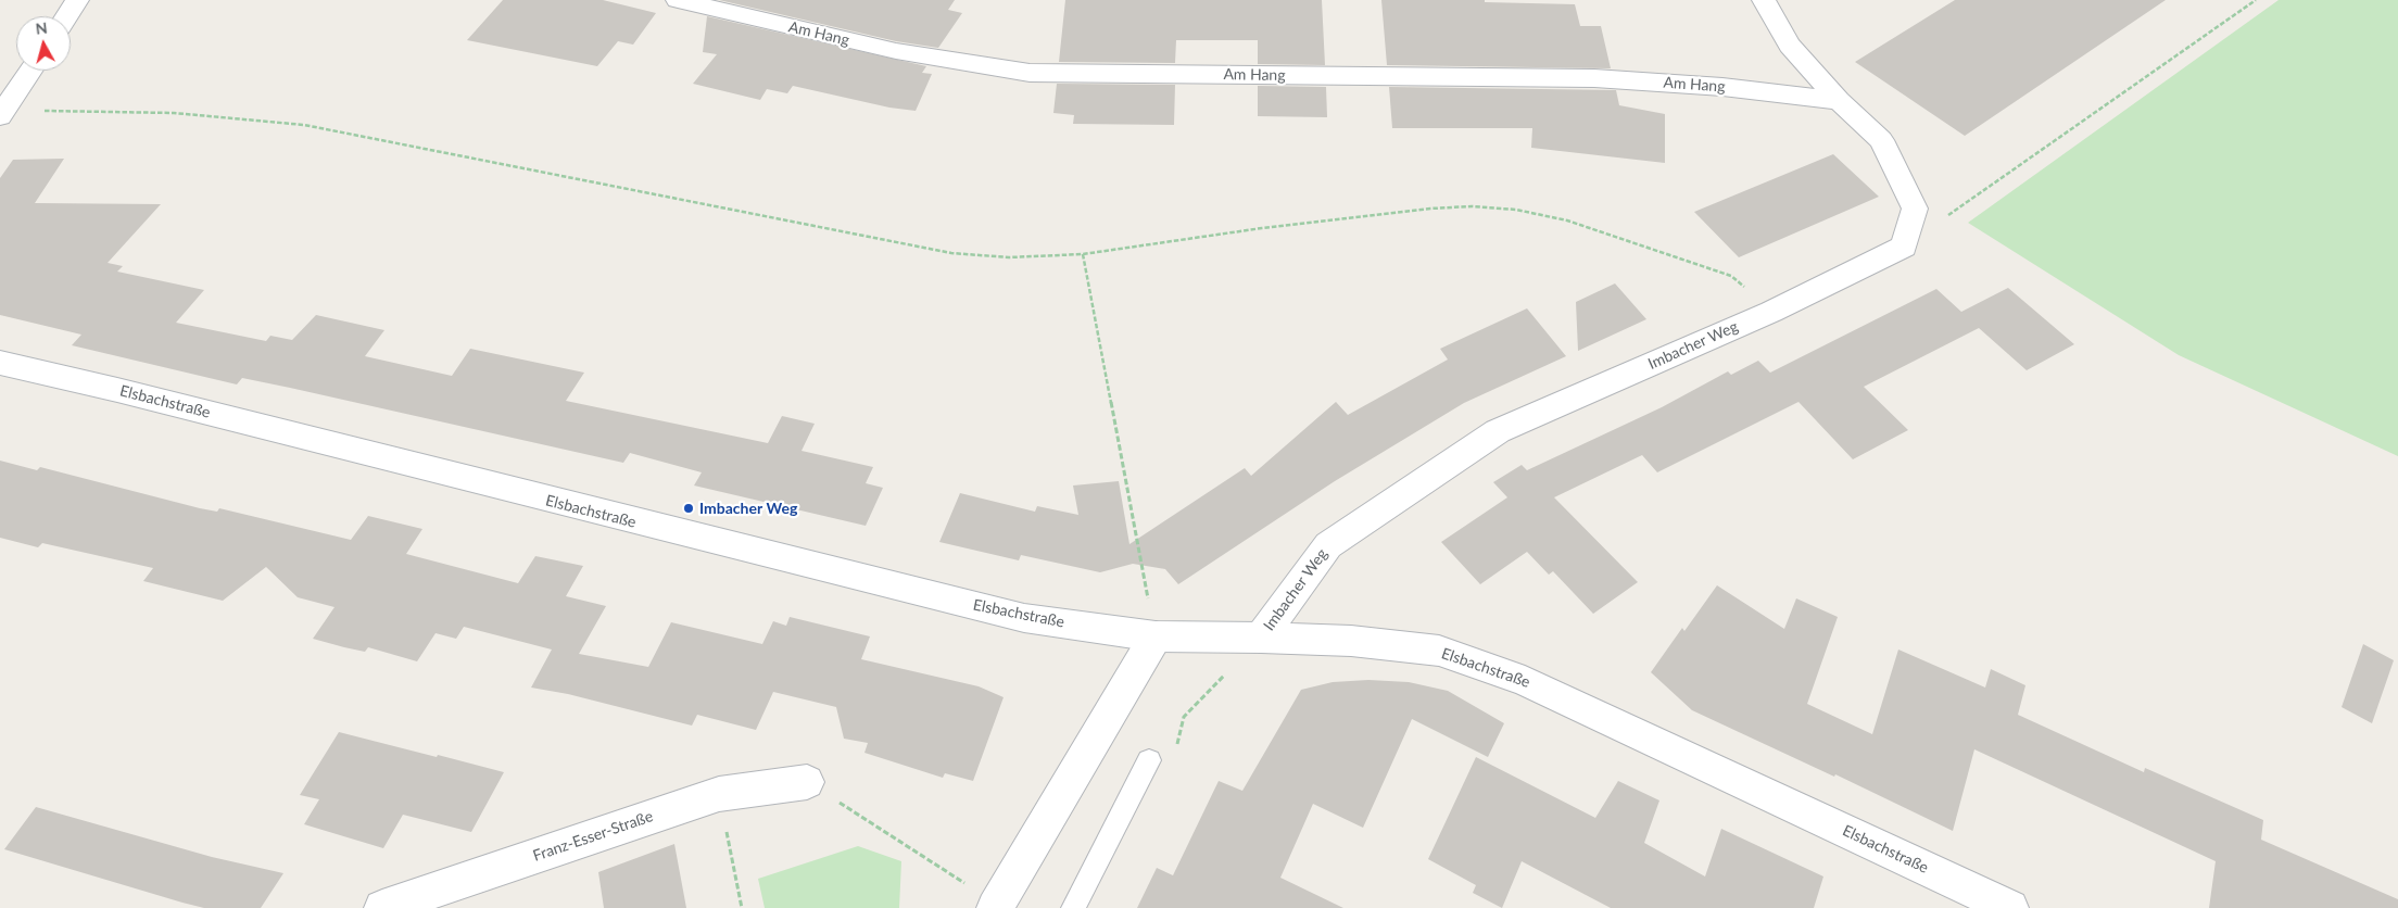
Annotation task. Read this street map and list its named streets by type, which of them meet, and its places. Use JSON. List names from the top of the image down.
{
  "streets": {
    "street": [
      "Am Hang",
      "Imbacher Weg",
      "Elsbachstraße",
      "Franz-Esser-Straße"
    ]
  },
  "crossings": [
    ["Imbacher Weg", "Elsbachstraße"]
  ],
  "places": ["Imbacher Weg"],
  "north": "top"
}
